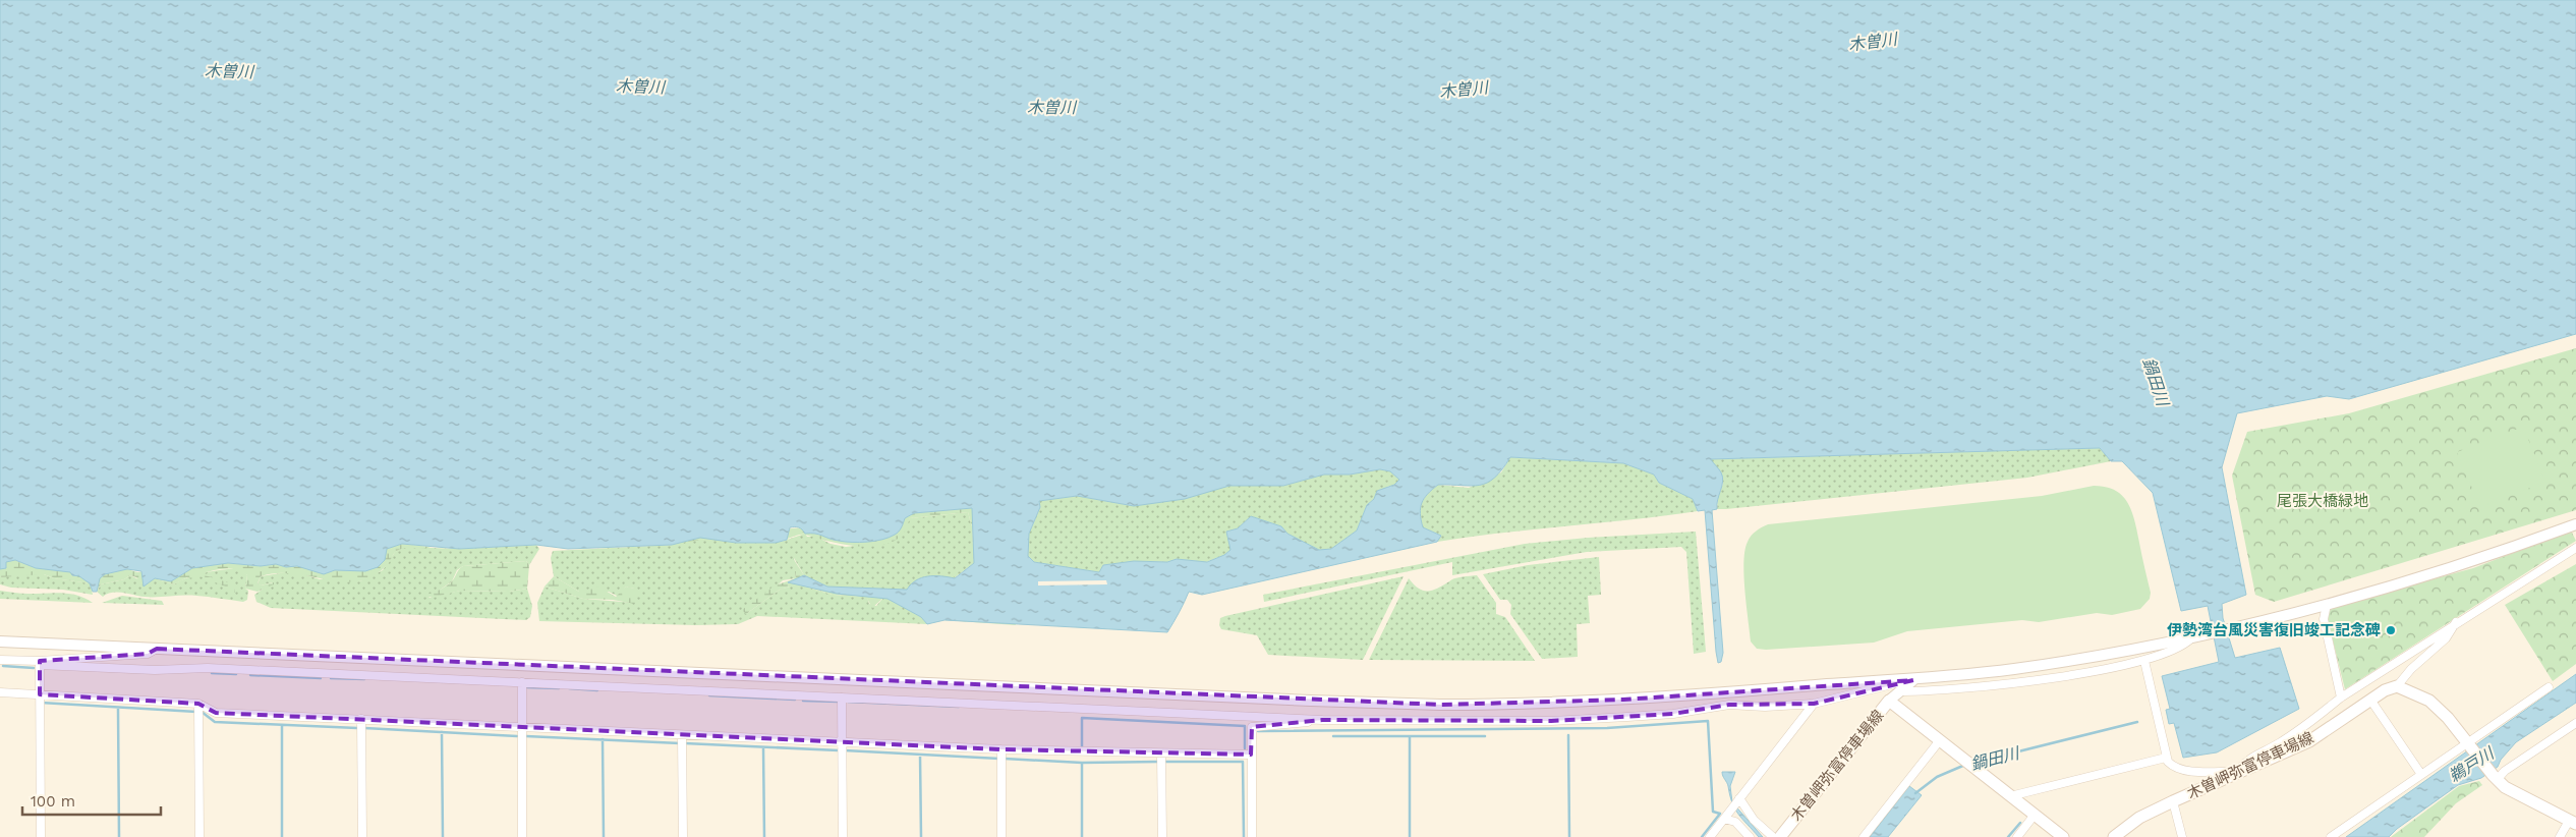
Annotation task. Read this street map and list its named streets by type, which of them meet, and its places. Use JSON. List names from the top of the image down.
{
  "streets": {
    "main road": ["木曽岬弥富停車場線"]
  },
  "water": ["木曽川", "鍋田川", "鵜戸川"],
  "parks": ["尾張大橋緑地"],
  "places": ["伊勢湾台風災害復旧竣工記念碑"],
  "scale_bar": "100 m"
}
